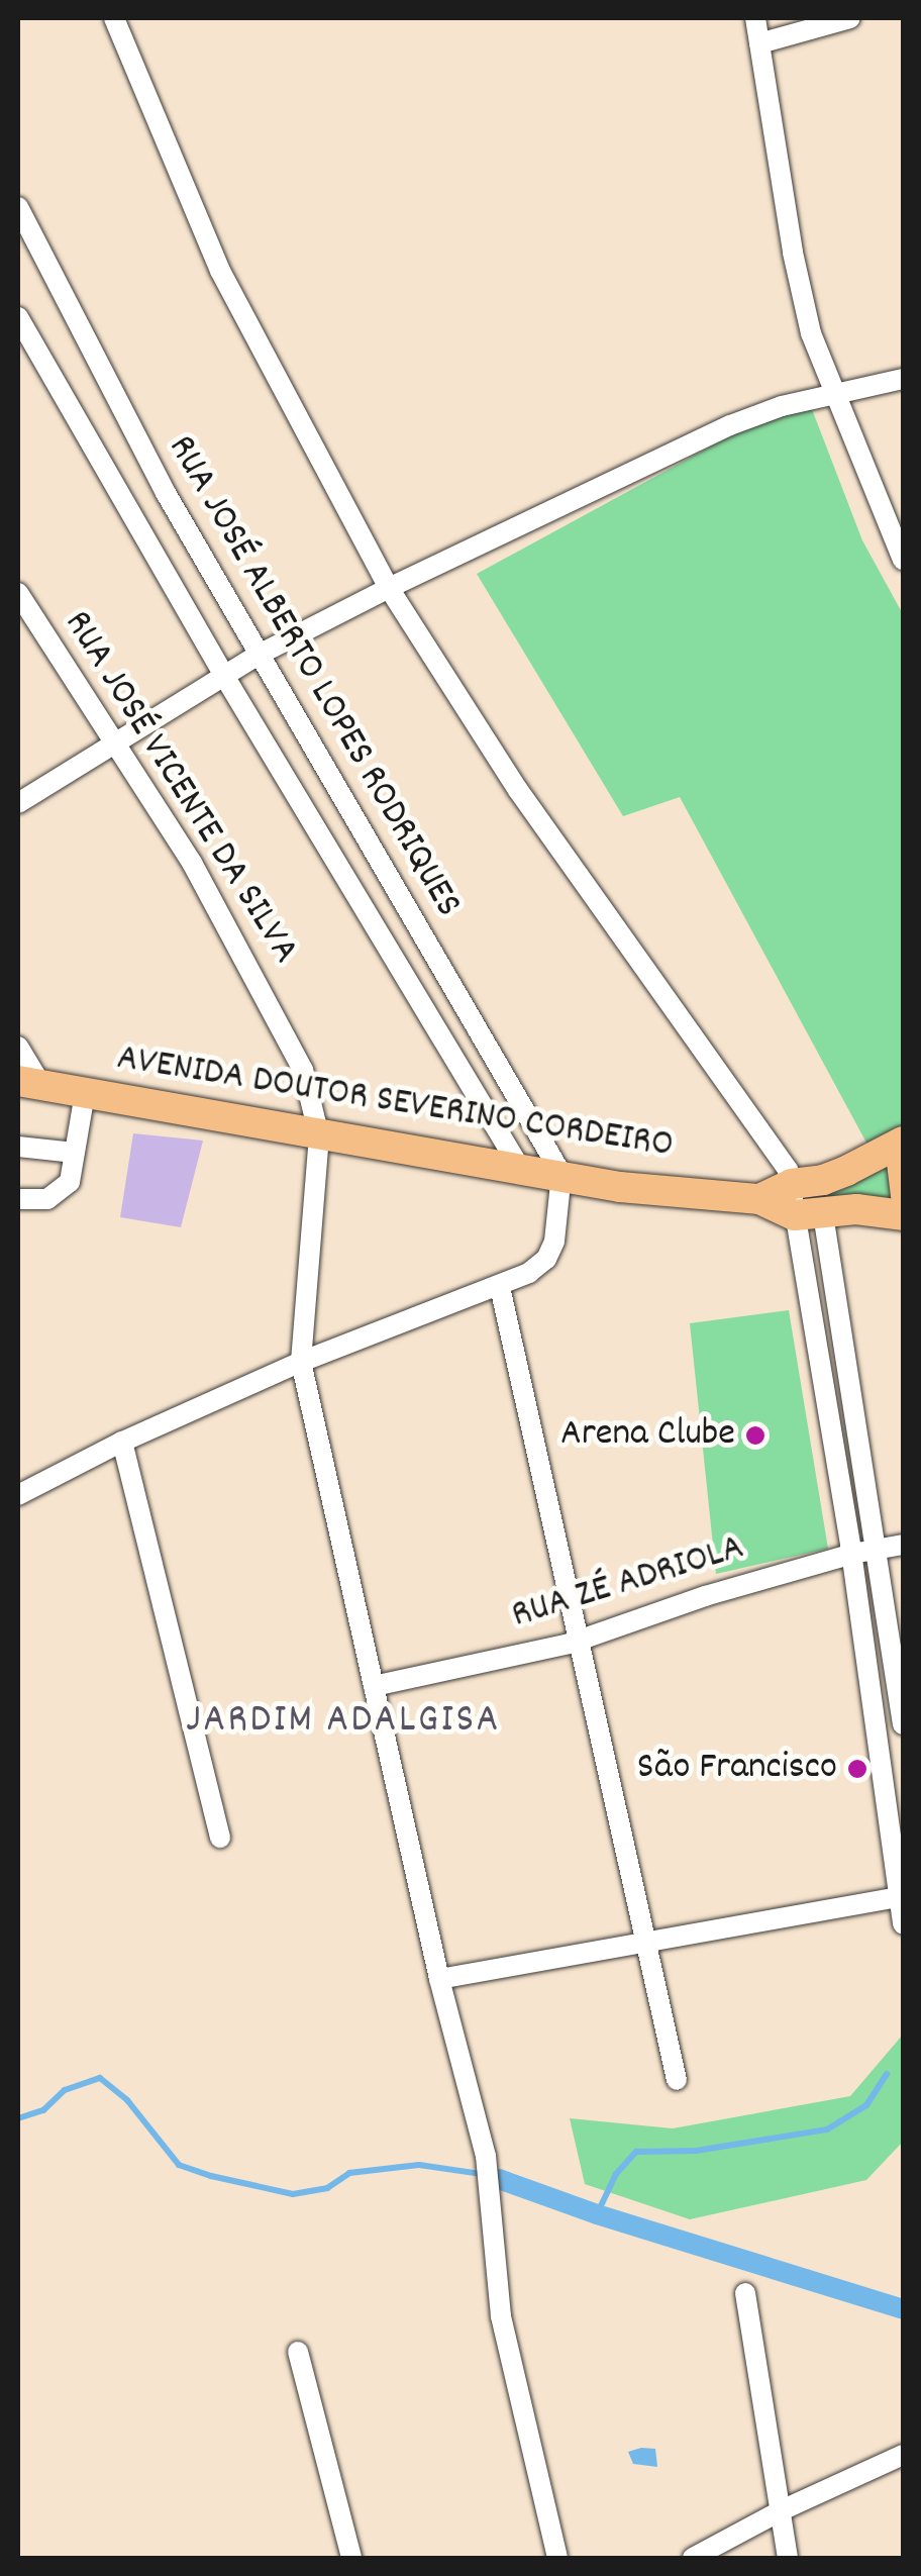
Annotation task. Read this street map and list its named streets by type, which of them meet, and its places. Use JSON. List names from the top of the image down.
{
  "streets": {
    "highway": ["AVENIDA DOUTOR SEVERINO CORDEIRO"],
    "street": ["RUA JOSÉ ALBERTO LOPES RODRIQUES", "RUA JOSÉ VICENTE DA SILVA", "RUA ZÉ ADRIOLA"]
  },
  "crossings": [
    ["RUA JOSÉ ALBERTO LOPES RODRIQUES", "AVENIDA DOUTOR SEVERINO CORDEIRO"],
    ["RUA JOSÉ VICENTE DA SILVA", "AVENIDA DOUTOR SEVERINO CORDEIRO"],
    ["RUA JOSÉ VICENTE DA SILVA", "RUA ZÉ ADRIOLA"]
  ],
  "districts": ["JARDIM ADALGISA"],
  "places": ["Arena Clube", "São Francisco"]
}
